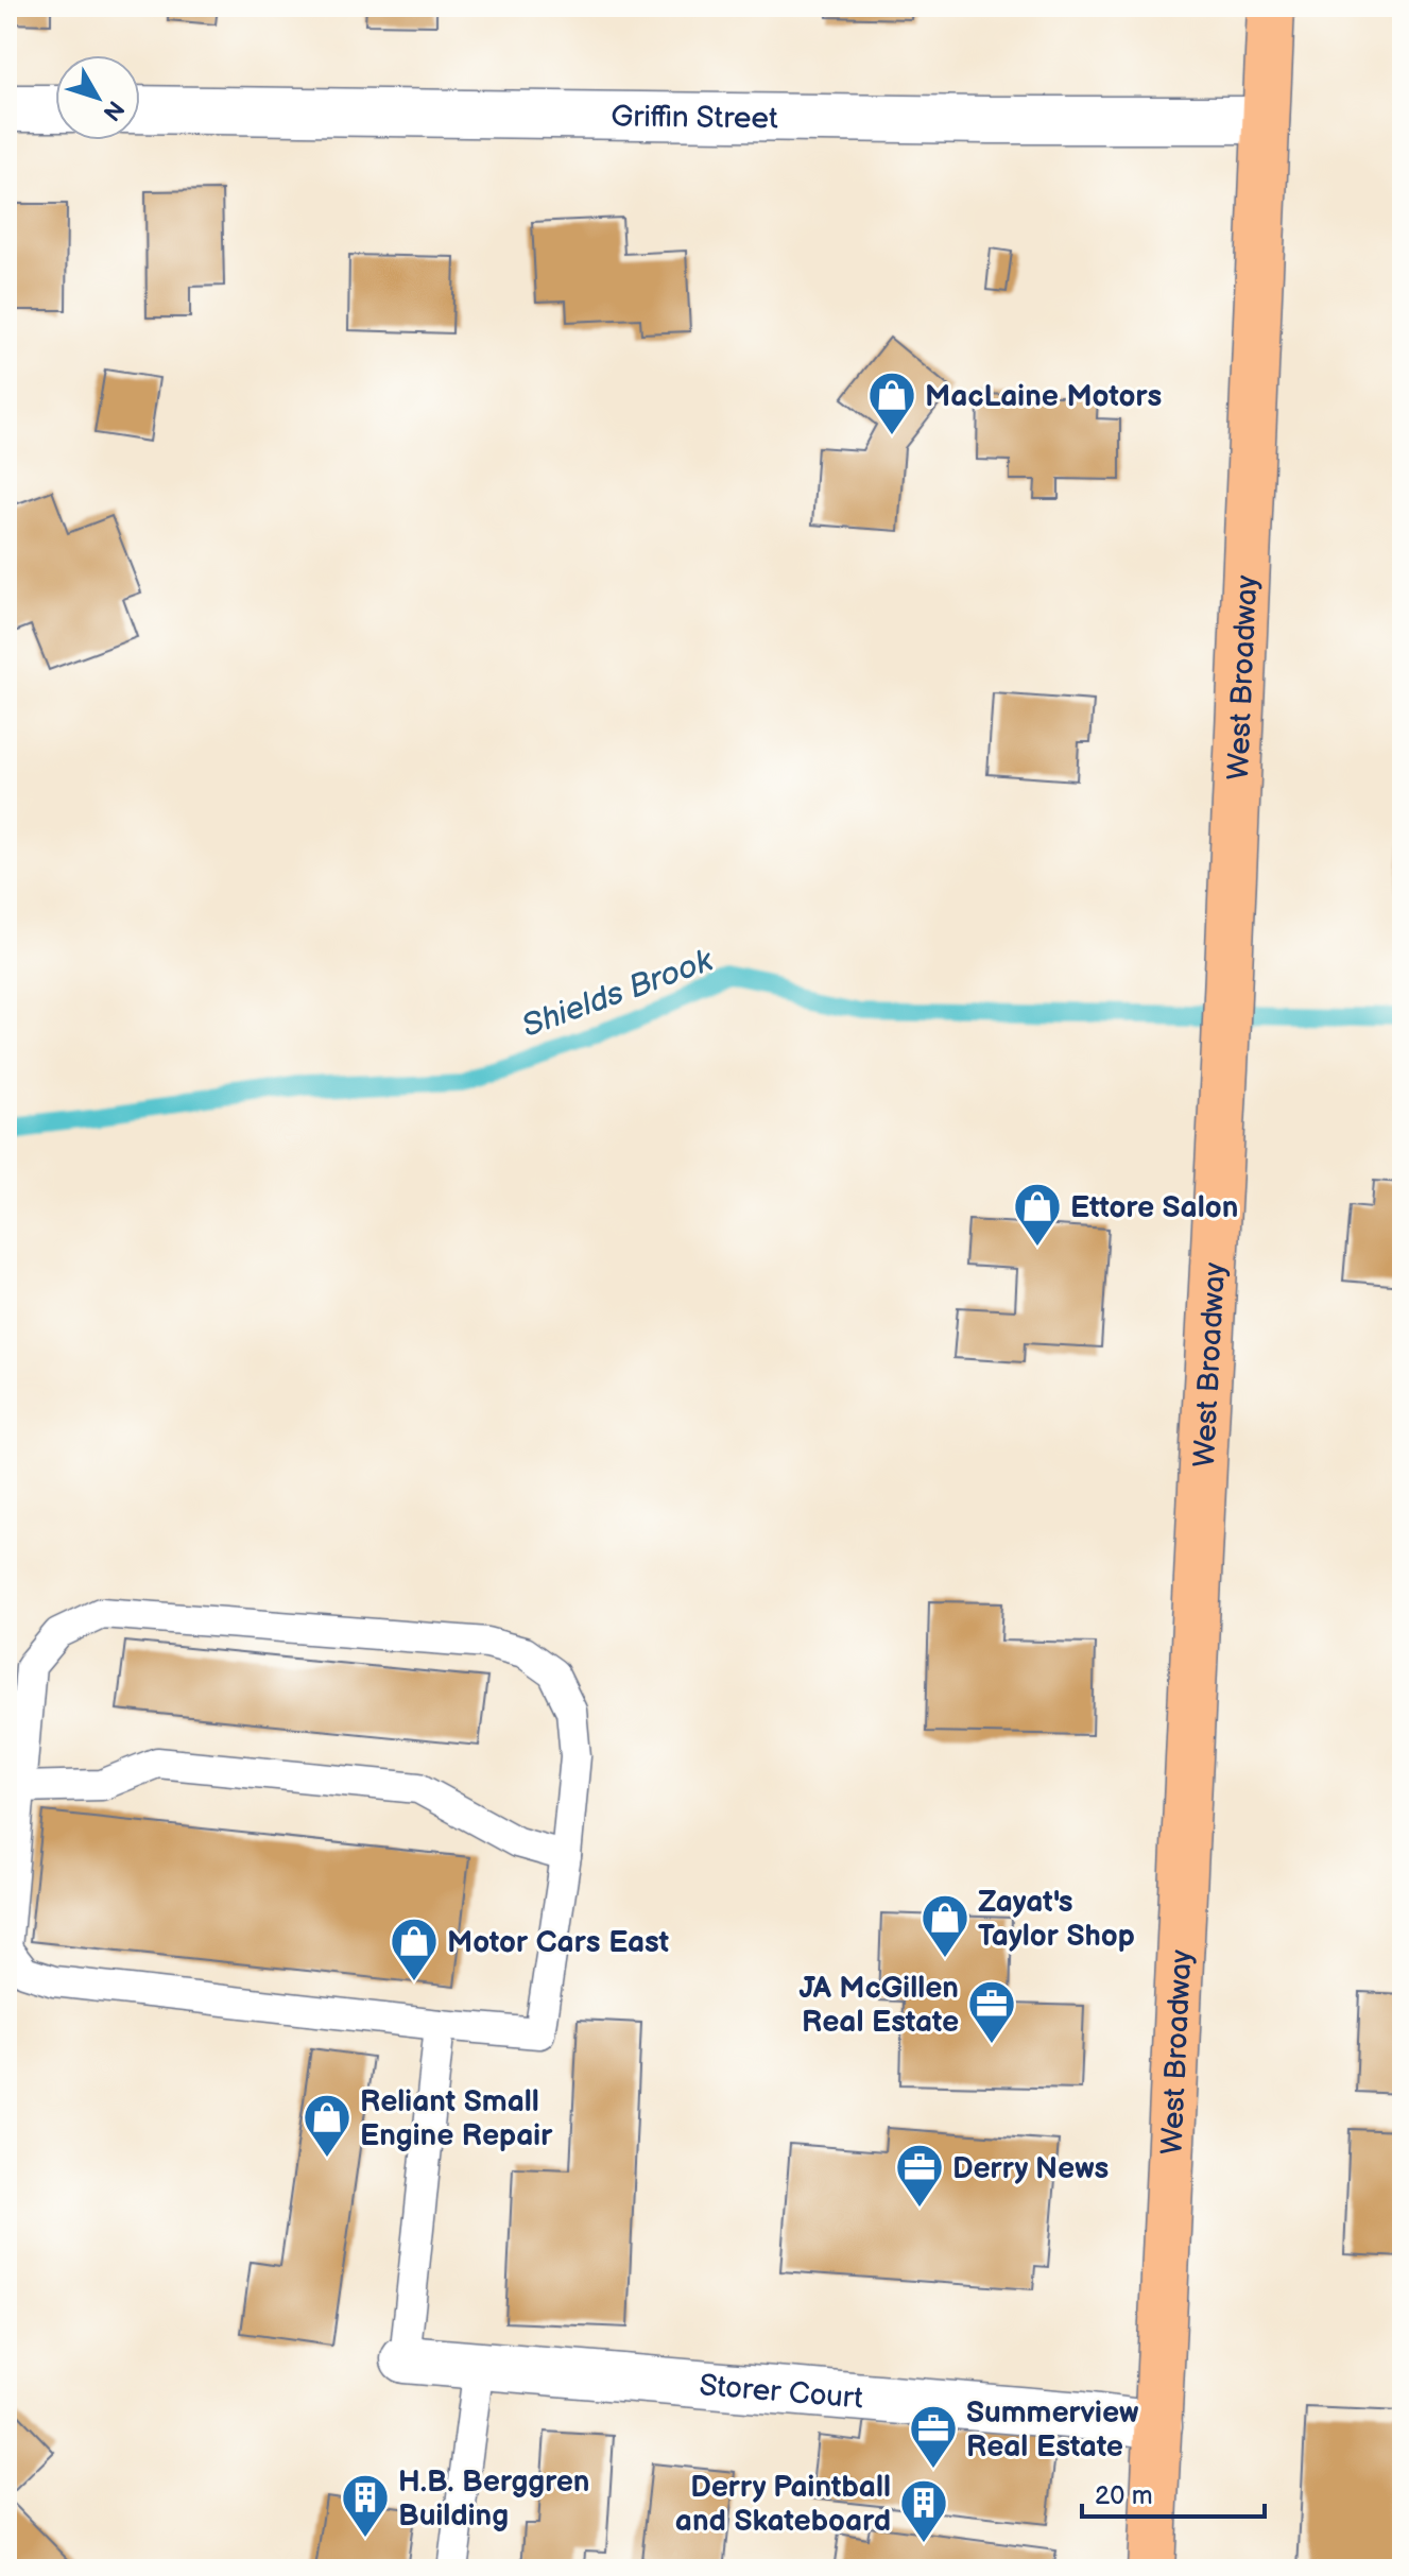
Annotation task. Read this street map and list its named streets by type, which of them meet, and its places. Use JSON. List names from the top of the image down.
{
  "streets": {
    "main road": ["West Broadway"],
    "street": ["Griffin Street", "Storer Court"]
  },
  "crossings": [
    ["Griffin Street", "West Broadway"],
    ["West Broadway", "Storer Court"]
  ],
  "water": ["Shields Brook"],
  "places": {
    "shop": [
      "MacLaine Motors",
      "Ettore Salon",
      "Zayat's Taylor Shop",
      "Motor Cars East",
      "Reliant Small Engine Repair"
    ],
    "office": ["JA McGillen Real Estate", "Derry News", "Summerview Real Estate"],
    "building": ["H.B. Berggren Building", "Derry Paintball and Skateboard"]
  },
  "scale_bar": "20 m",
  "north": "bottom right"
}
